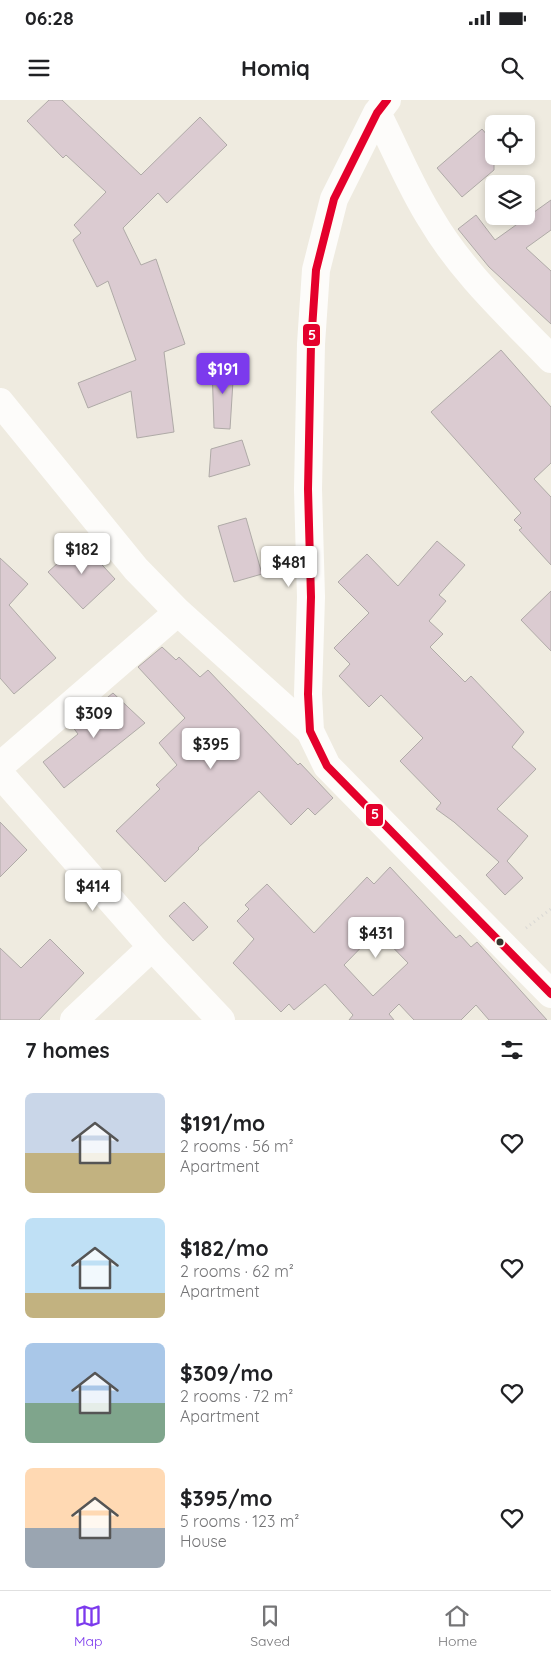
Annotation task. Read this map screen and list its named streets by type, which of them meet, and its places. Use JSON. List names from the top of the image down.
{
  "lines": ["transit line 5"],
  "page": {
    "status": "06:28",
    "header": "Homiq",
    "price": [
      "$191",
      "$182",
      "$481",
      "$309",
      "$395",
      "$414",
      "$431"
    ],
    "heading": "7 homes",
    "list": [
      {
        "name": "$191/mo",
        "note": "2 rooms · 56 m² · Apartment"
      },
      {
        "name": "$182/mo",
        "note": "2 rooms · 62 m² · Apartment"
      },
      {
        "name": "$309/mo",
        "note": "2 rooms · 72 m² · Apartment"
      },
      {
        "name": "$395/mo",
        "note": "5 rooms · 123 m² · House"
      }
    ],
    "tabs": ["Map", "Saved", "Home"]
  }
}
